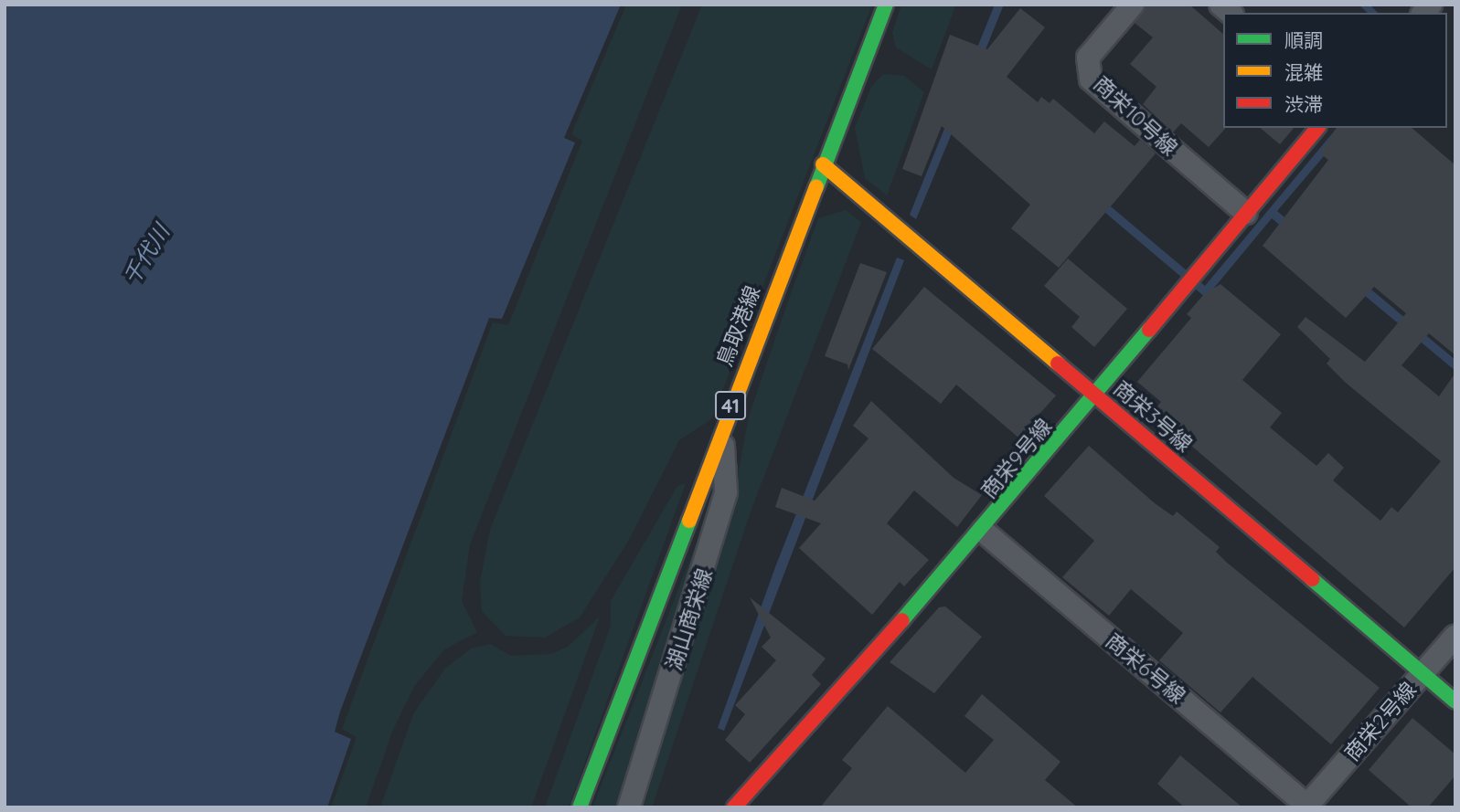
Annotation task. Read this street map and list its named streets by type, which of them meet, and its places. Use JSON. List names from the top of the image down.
{
  "streets": {
    "street": [
      "商栄10号線",
      "鳥取港線",
      "41",
      "商栄3号線",
      "商栄9号線",
      "湖山商栄線",
      "商栄6号線",
      "商栄2号線"
    ]
  },
  "crossings": [
    ["商栄10号線", "商栄9号線"],
    ["鳥取港線", "商栄3号線"],
    ["鳥取港線", "湖山商栄線"],
    ["商栄3号線", "商栄9号線"],
    ["商栄3号線", "商栄2号線"],
    ["商栄9号線", "商栄6号線"],
    ["商栄6号線", "商栄2号線"]
  ],
  "water": ["千代川"],
  "legend": ["順調", "混雑", "渋滞"]
}
